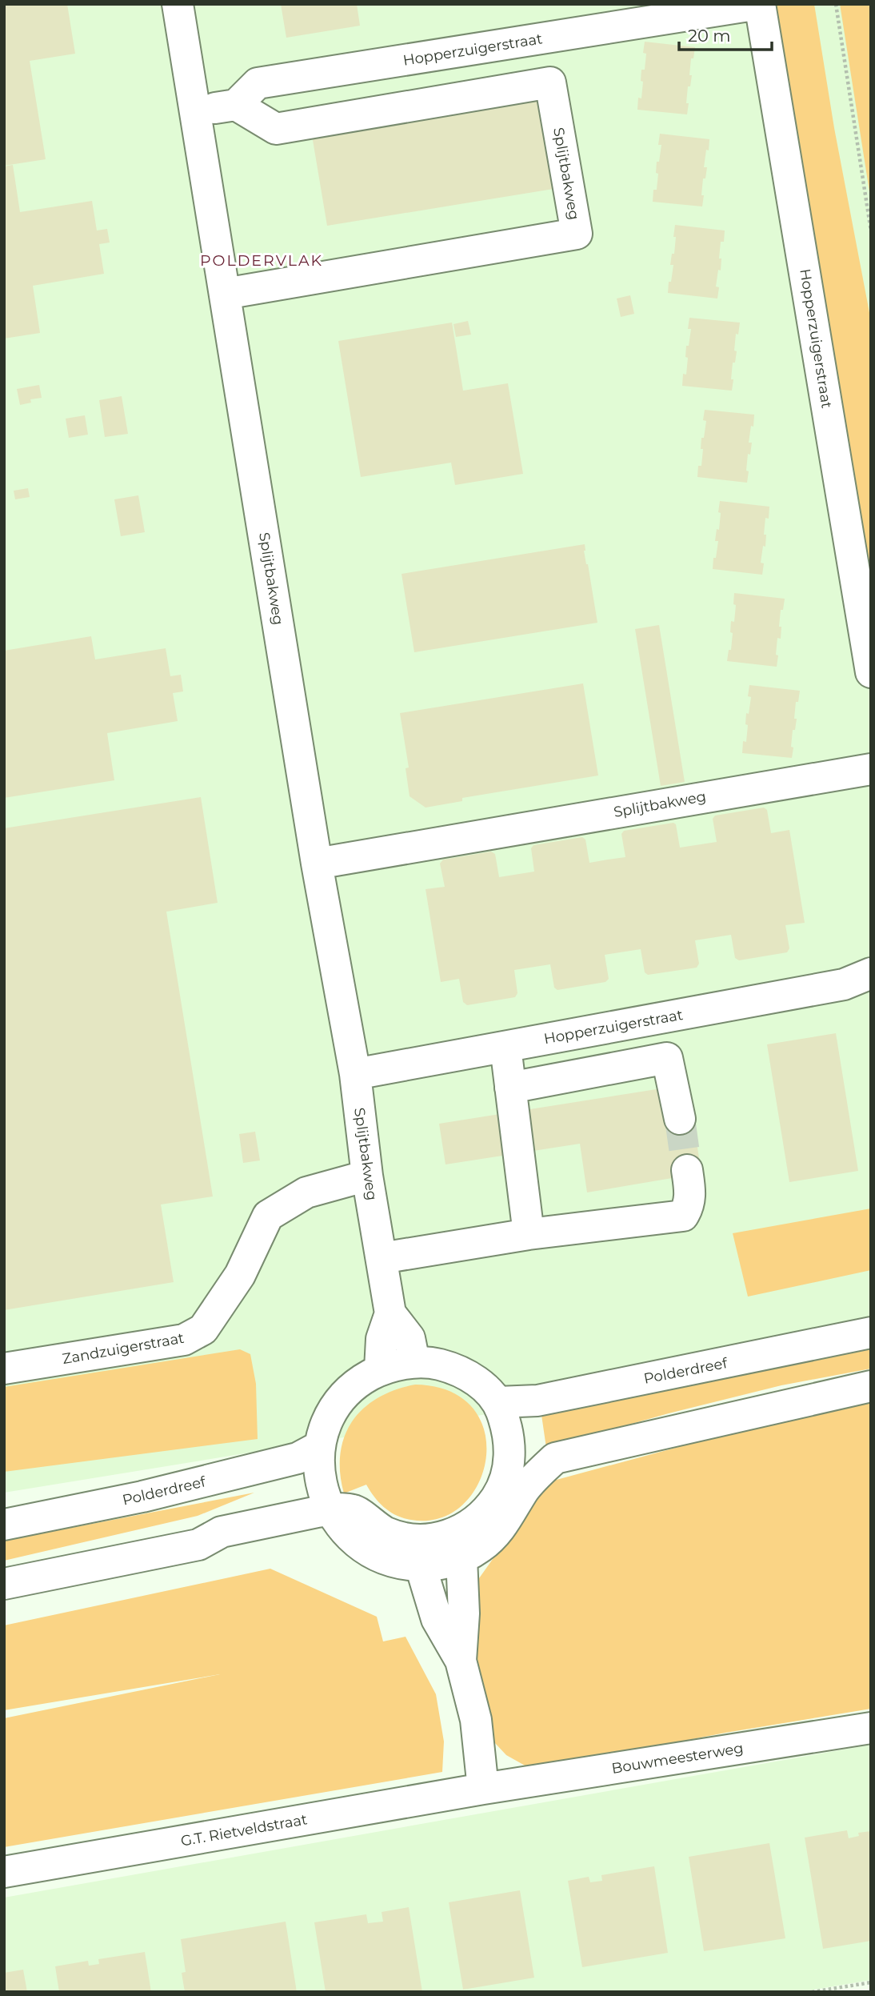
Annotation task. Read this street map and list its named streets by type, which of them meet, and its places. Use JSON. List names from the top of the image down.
{
  "streets": {
    "street": [
      "Hopperzuigerstraat",
      "Splijtbakweg",
      "Zandzuigerstraat",
      "Polderdreef",
      "Bouwmeesterweg",
      "G.T. Rietveldstraat"
    ]
  },
  "crossings": [
    ["Hopperzuigerstraat", "Splijtbakweg"],
    ["Splijtbakweg", "Zandzuigerstraat"],
    ["Splijtbakweg", "Polderdreef"],
    ["Bouwmeesterweg", "G.T. Rietveldstraat"]
  ],
  "districts": ["POLDERVLAK"],
  "scale_bar": "20 m"
}
